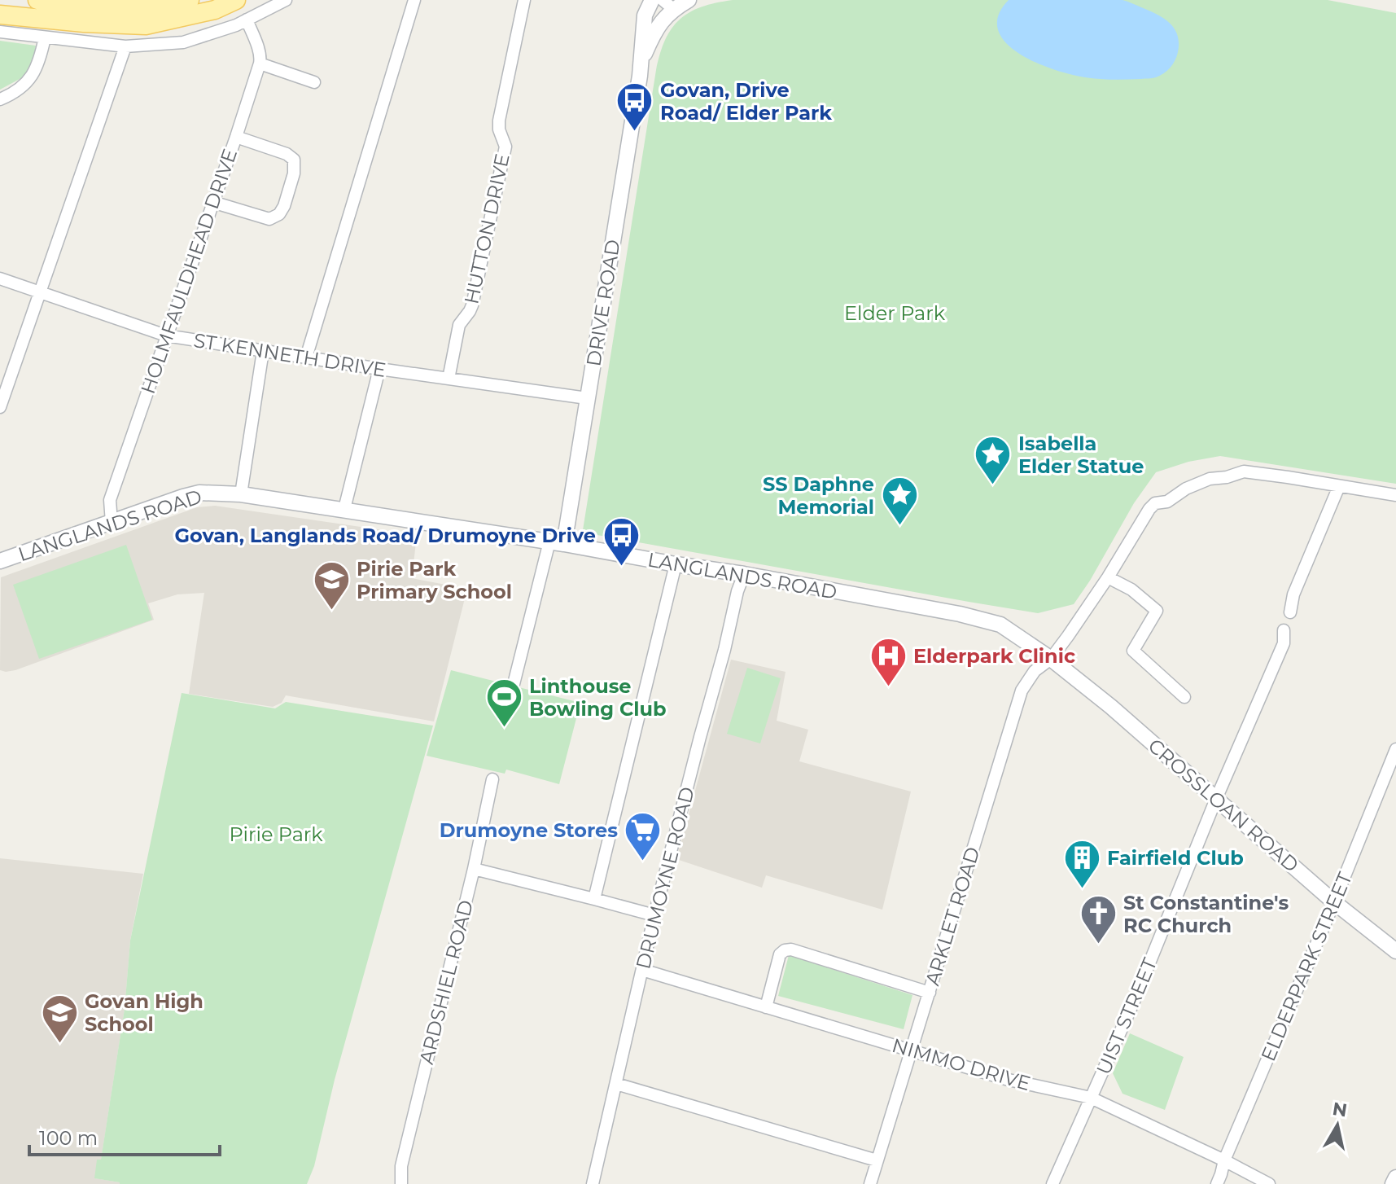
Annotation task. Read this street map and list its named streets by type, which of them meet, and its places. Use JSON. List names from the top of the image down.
{
  "streets": {
    "street": [
      "HUTTON DRIVE",
      "HOLMFAULDHEAD DRIVE",
      "DRIVE ROAD",
      "ST KENNETH DRIVE",
      "LANGLANDS ROAD",
      "CROSSLOAN ROAD",
      "DRUMOYNE ROAD",
      "ARKLET ROAD",
      "ELDERPARK STREET",
      "ARDSHIEL ROAD",
      "UIST STREET",
      "NIMMO DRIVE"
    ]
  },
  "crossings": [
    ["HUTTON DRIVE", "ST KENNETH DRIVE"],
    ["HOLMFAULDHEAD DRIVE", "ST KENNETH DRIVE"],
    ["HOLMFAULDHEAD DRIVE", "LANGLANDS ROAD"],
    ["DRIVE ROAD", "ST KENNETH DRIVE"],
    ["DRIVE ROAD", "LANGLANDS ROAD"],
    ["LANGLANDS ROAD", "CROSSLOAN ROAD"],
    ["LANGLANDS ROAD", "DRUMOYNE ROAD"],
    ["LANGLANDS ROAD", "ARKLET ROAD"],
    ["CROSSLOAN ROAD", "ARKLET ROAD"],
    ["CROSSLOAN ROAD", "ELDERPARK STREET"],
    ["CROSSLOAN ROAD", "UIST STREET"],
    ["DRUMOYNE ROAD", "NIMMO DRIVE"],
    ["ARKLET ROAD", "NIMMO DRIVE"],
    ["ELDERPARK STREET", "NIMMO DRIVE"],
    ["UIST STREET", "NIMMO DRIVE"]
  ],
  "parks": ["Elder Park", "Pirie Park"],
  "places": {
    "bus stop": ["Govan, Drive Road/ Elder Park", "Govan, Langlands Road/ Drumoyne Drive"],
    "place": ["Isabella Elder Statue", "SS Daphne Memorial"],
    "school or university": ["Pirie Park Primary School", "Govan High School"],
    "hospital": ["Elderpark Clinic"],
    "sports": ["Linthouse Bowling Club"],
    "supermarket": ["Drumoyne Stores"],
    "building": ["Fairfield Club"],
    "church": ["St Constantine's RC Church"]
  },
  "scale_bar": "100 m",
  "north": "top"
}
